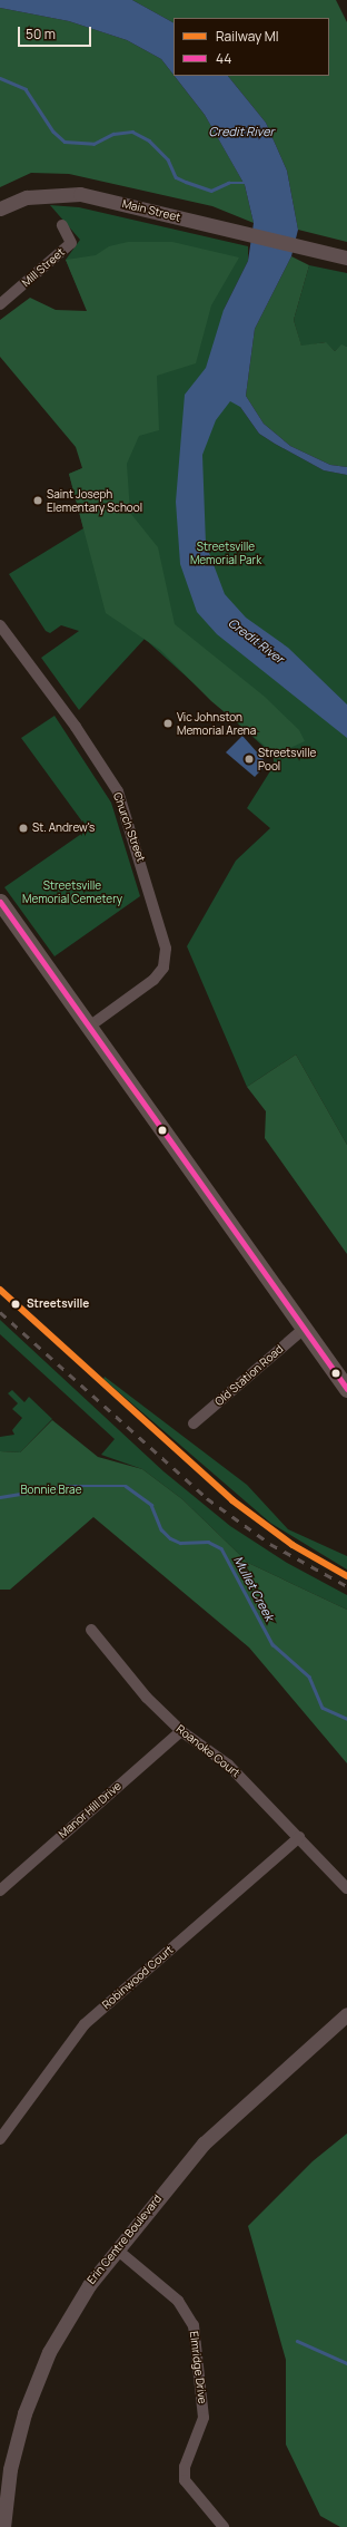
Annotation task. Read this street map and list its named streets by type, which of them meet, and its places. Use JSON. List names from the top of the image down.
{
  "streets": {
    "street": [
      "Main Street",
      "Mill Street",
      "Church Street",
      "Old Station Road",
      "Roanoke Court",
      "Manor Hill Drive",
      "Robinwood Court",
      "Erin Centre Boulevard",
      "Elmridge Drive"
    ]
  },
  "crossings": [
    ["Roanoke Court", "Manor Hill Drive"],
    ["Roanoke Court", "Robinwood Court"],
    ["Erin Centre Boulevard", "Elmridge Drive"]
  ],
  "water": ["Credit River", "Mullet Creek"],
  "parks": ["Streetsville Memorial Park", "Streetsville Memorial Cemetery", "Bonnie Brae"],
  "places": [
    "Saint Joseph Elementary School",
    "Vic Johnston Memorial Arena",
    "Streetsville Pool",
    "St. Andrew's",
    "Streetsville"
  ],
  "lines": ["transit line 44", "rail line MI"],
  "legend": ["Railway MI", "44"],
  "scale_bar": "50 m"
}
